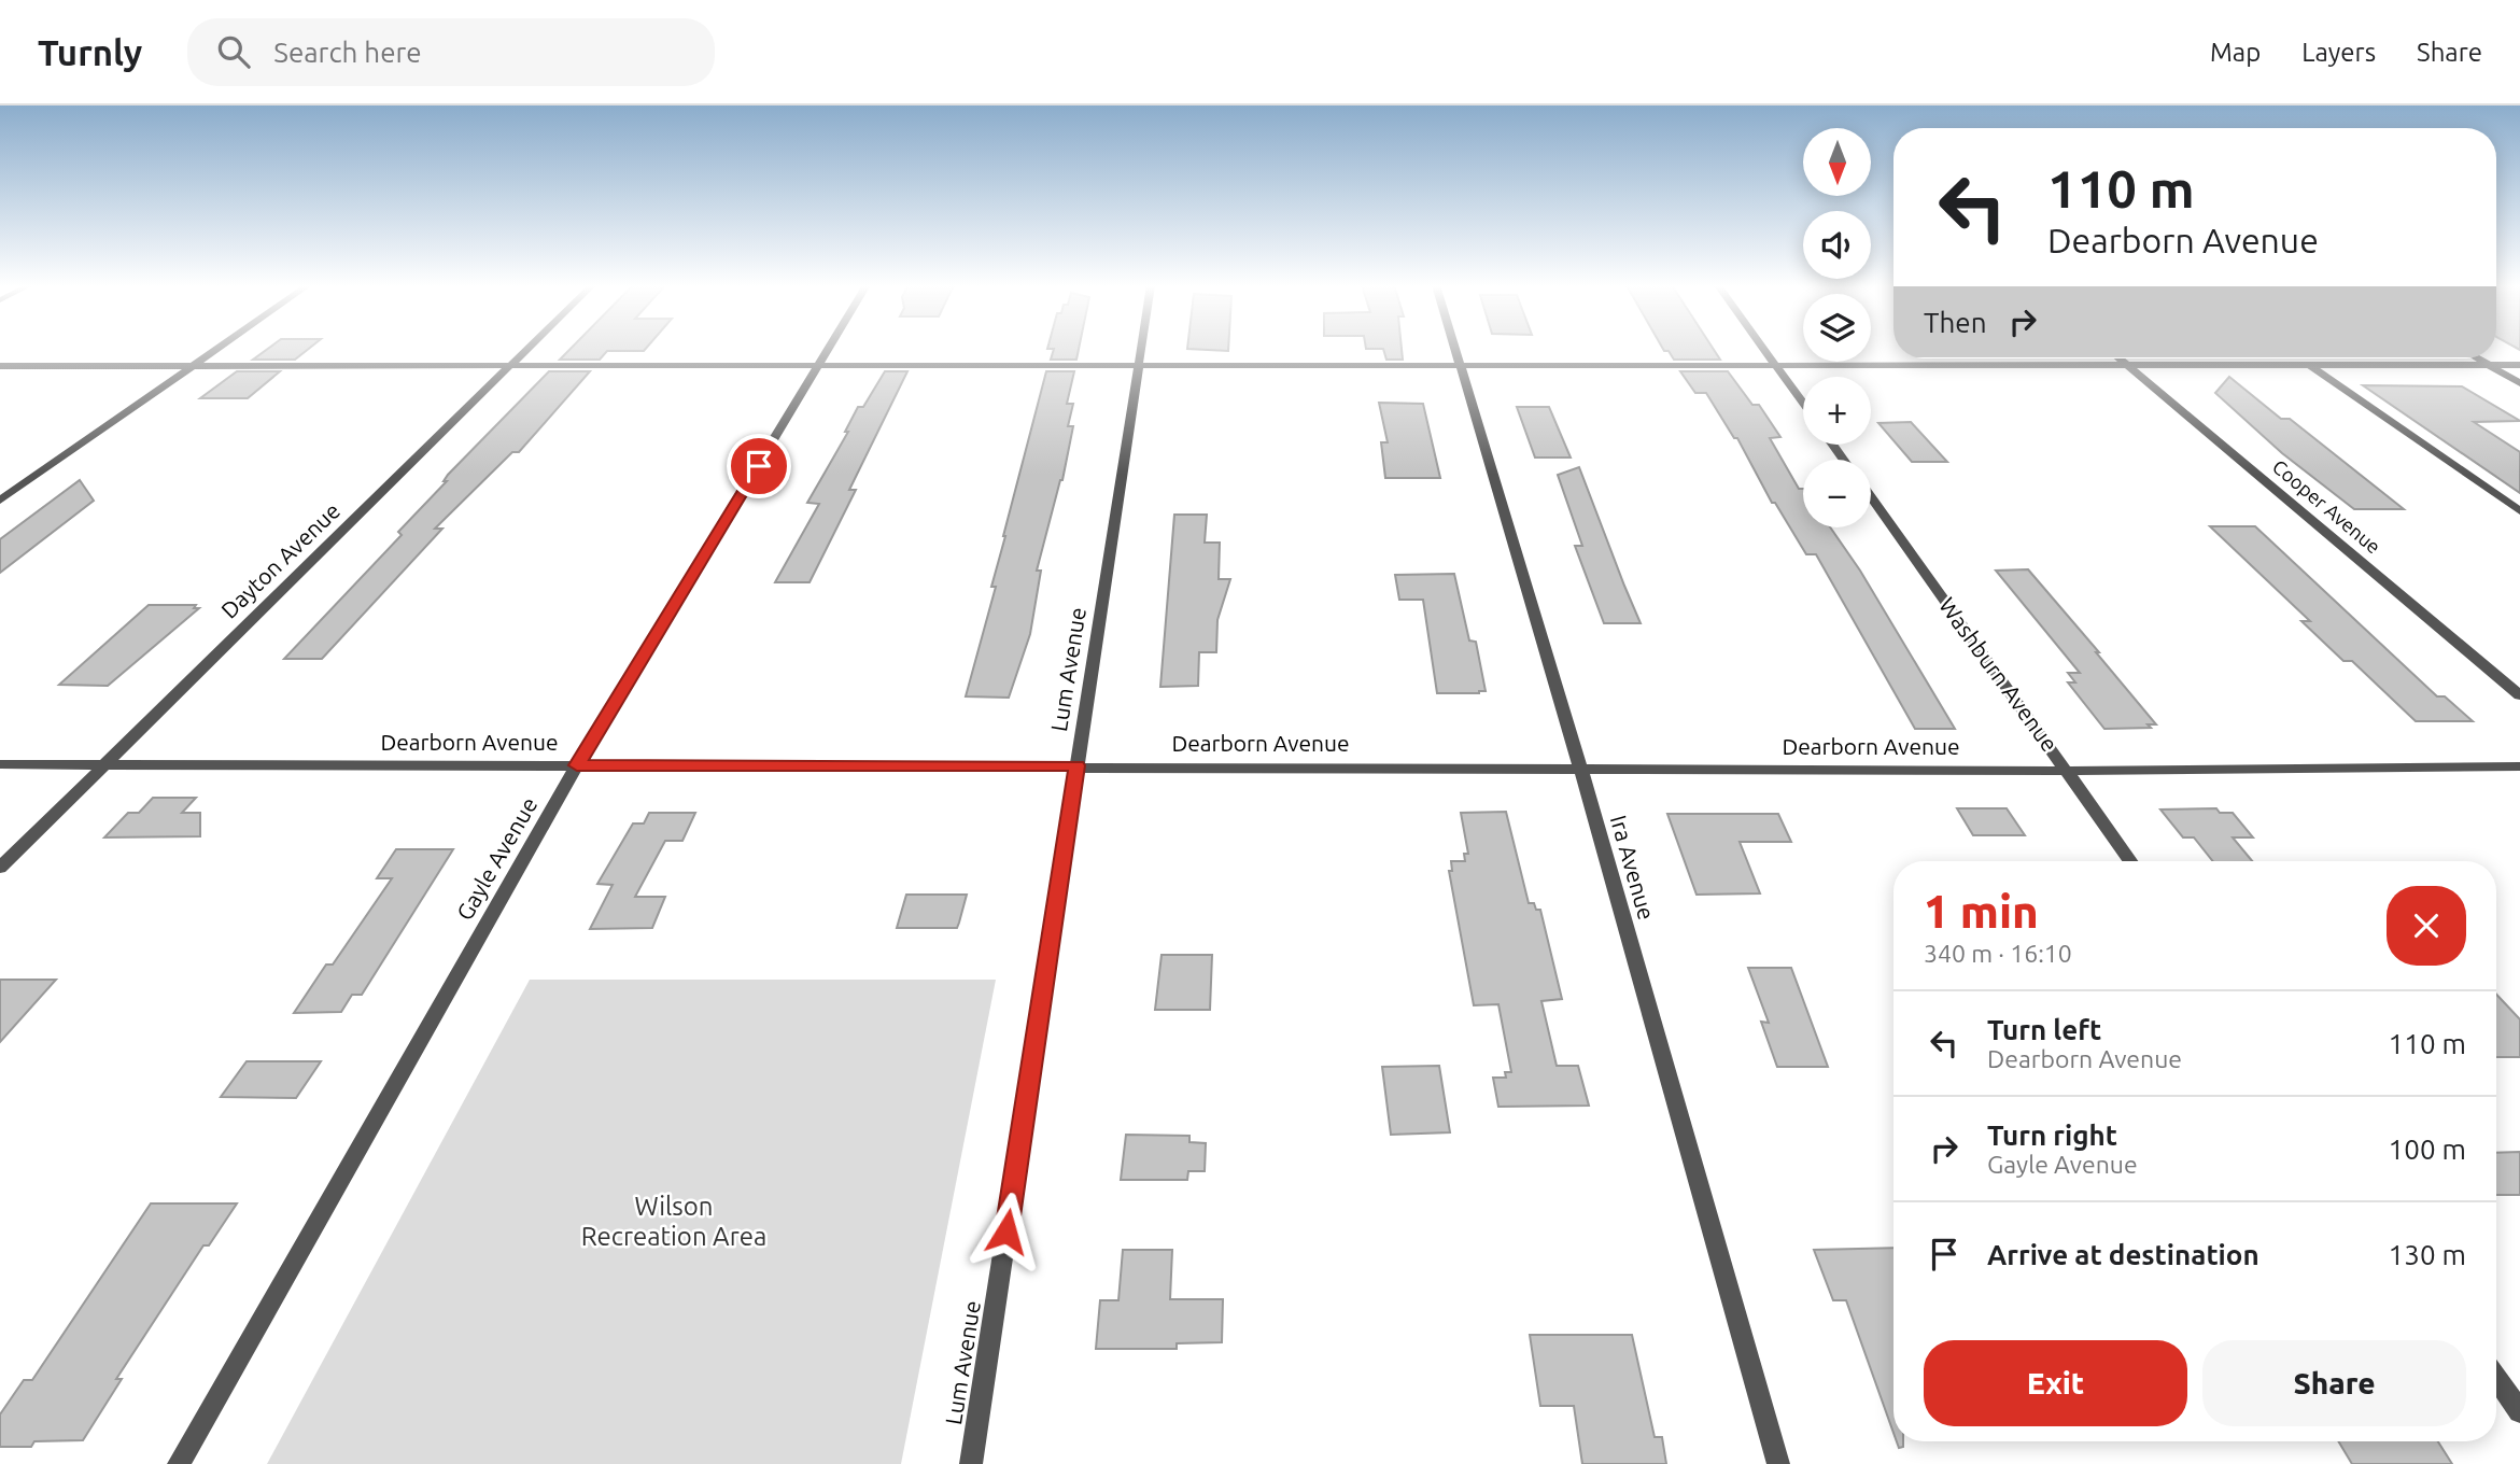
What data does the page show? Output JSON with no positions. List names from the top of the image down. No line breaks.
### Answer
{"streets":{"street":["Cooper Avenue","Dayton Avenue","Lum Avenue","Washburn Avenue","Dearborn Avenue","Gayle Avenue","Ira Avenue"]},"crossings":[["Dayton Avenue","Dearborn Avenue"],["Lum Avenue","Dearborn Avenue"],["Washburn Avenue","Dearborn Avenue"],["Dearborn Avenue","Gayle Avenue"],["Dearborn Avenue","Ira Avenue"]],"parks":["Wilson Recreation Area"],"north":"bottom","page":{"header":"Turnly","search":"Search here","nav":["Map","Layers","Share"],"map_buttons":["+","−"],"turn":["110 m","Dearborn Avenue"],"then":"Then","heading":["1 min","340 m · 16:10"],"list":[{"name":"Turn left","note":"Dearborn Avenue","value":"110 m"},{"name":"Turn right","note":"Gayle Avenue","value":"100 m"},{"name":"Arrive at destination","value":"130 m"}],"buttons":["Exit","Share"]}}
